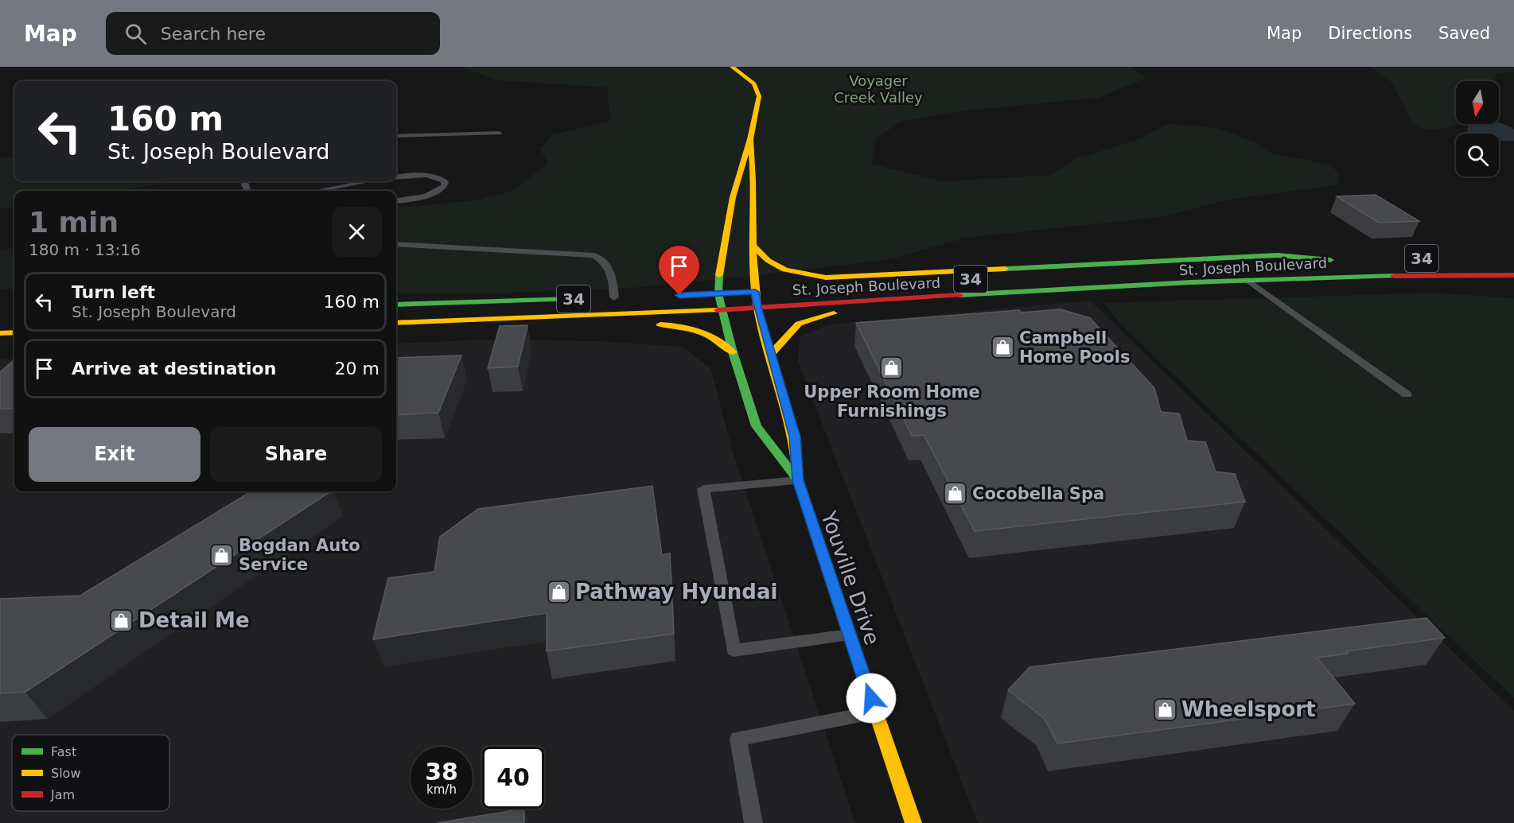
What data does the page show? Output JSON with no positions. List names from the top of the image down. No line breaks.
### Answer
{"streets":{"main road":["34","St. Joseph Boulevard","Youville Drive"]},"crossings":[["St. Joseph Boulevard","Youville Drive"]],"parks":["Voyager Creek Valley"],"places":{"shop":["Campbell Home Pools","Upper Room Home Furnishings","Cocobella Spa","Bogdan Auto Service","Pathway Hyundai","Detail Me","Wheelsport"]},"legend":["Fast","Slow","Jam"],"north":"bottom","page":{"header":"Map","search":"Search here","nav":["Map","Directions","Saved"],"turn":["160 m","St. Joseph Boulevard"],"heading":["1 min","180 m · 13:16"],"list":[{"name":"Turn left","note":"St. Joseph Boulevard","value":"160 m"},{"name":"Arrive at destination","value":"20 m"}],"buttons":["Exit","Share"],"speed":"38 km/h","limit":"40"}}
